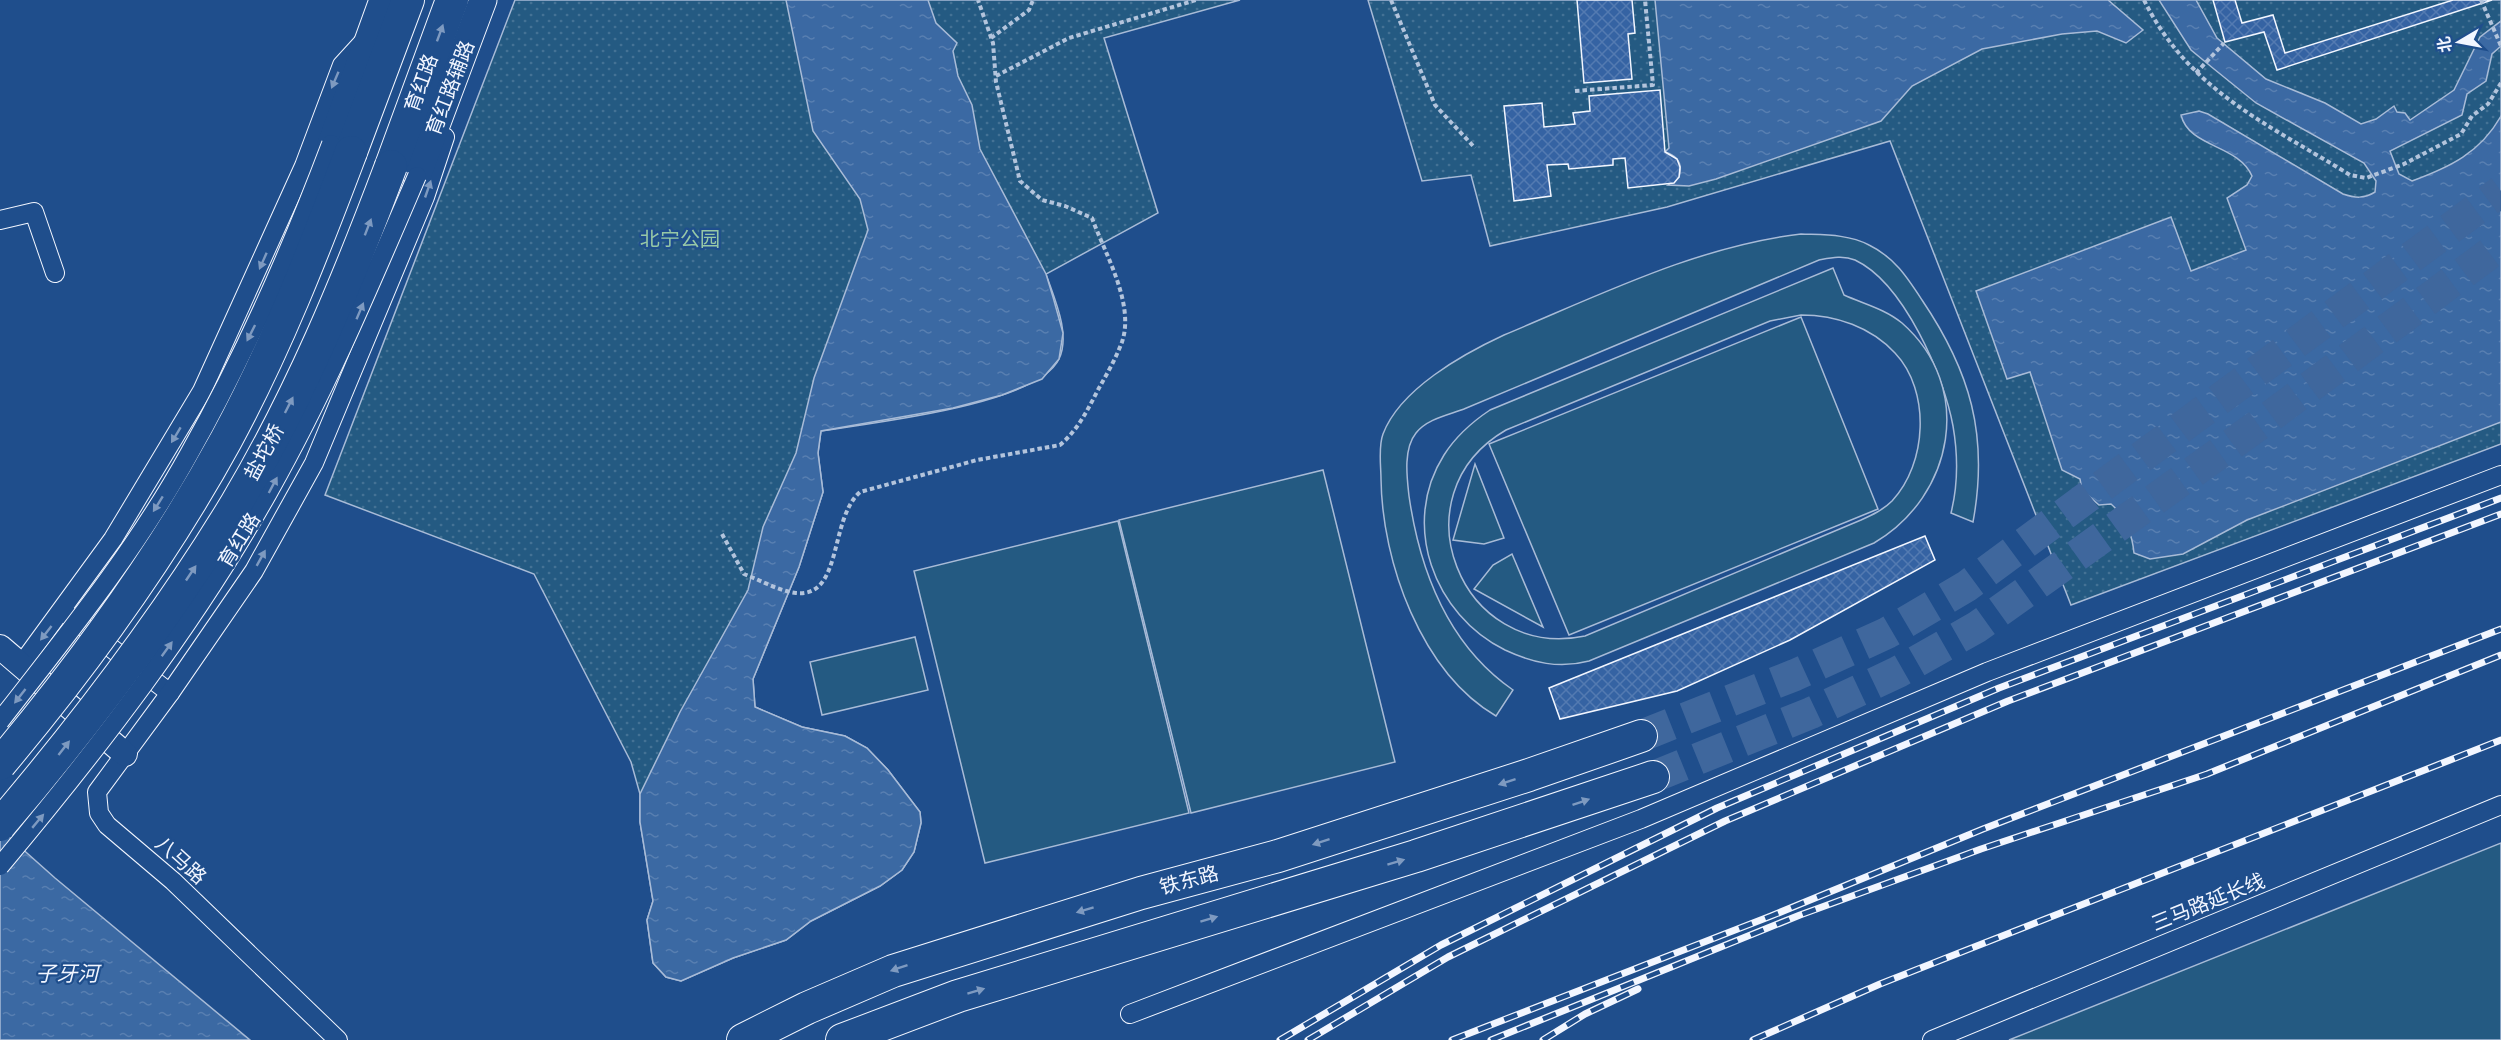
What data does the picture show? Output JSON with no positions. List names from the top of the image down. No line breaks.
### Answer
{"streets":{"highway":["育红路","盐坨桥","铁东路"],"main road":["育红路辅路"],"street":["八马路","三马路延长线"]},"crossings":[["育红路","育红路辅路"],["育红路","盐坨桥"],["育红路辅路","盐坨桥"],["育红路辅路","八马路"]],"water":["子牙河"],"parks":["北宁公园"],"north":"left"}
